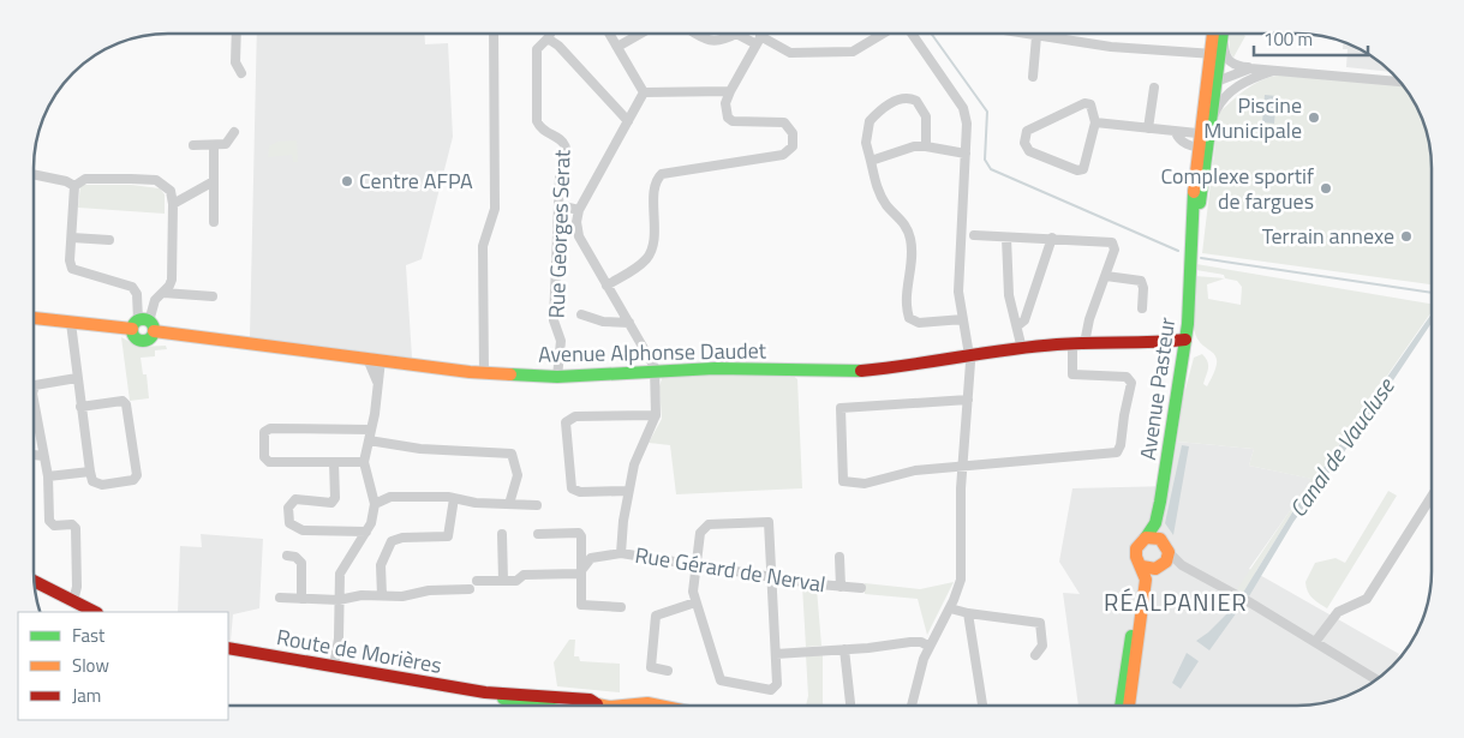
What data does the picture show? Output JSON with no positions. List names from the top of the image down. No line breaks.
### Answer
{"streets":{"main road":["Avenue Alphonse Daudet","Avenue Pasteur","Route de Morières"],"street":["Rue Georges Serat","Rue Gérard de Nerval"]},"crossings":[["Rue Georges Serat","Avenue Alphonse Daudet"],["Avenue Alphonse Daudet","Avenue Pasteur"]],"districts":["RÉALPANIER"],"water":["Canal de Vaucluse"],"places":["Piscine Municipale","Centre AFPA","Complexe sportif de fargues","Terrain annexe"],"legend":["Fast","Slow","Jam"],"scale_bar":"100 m"}
